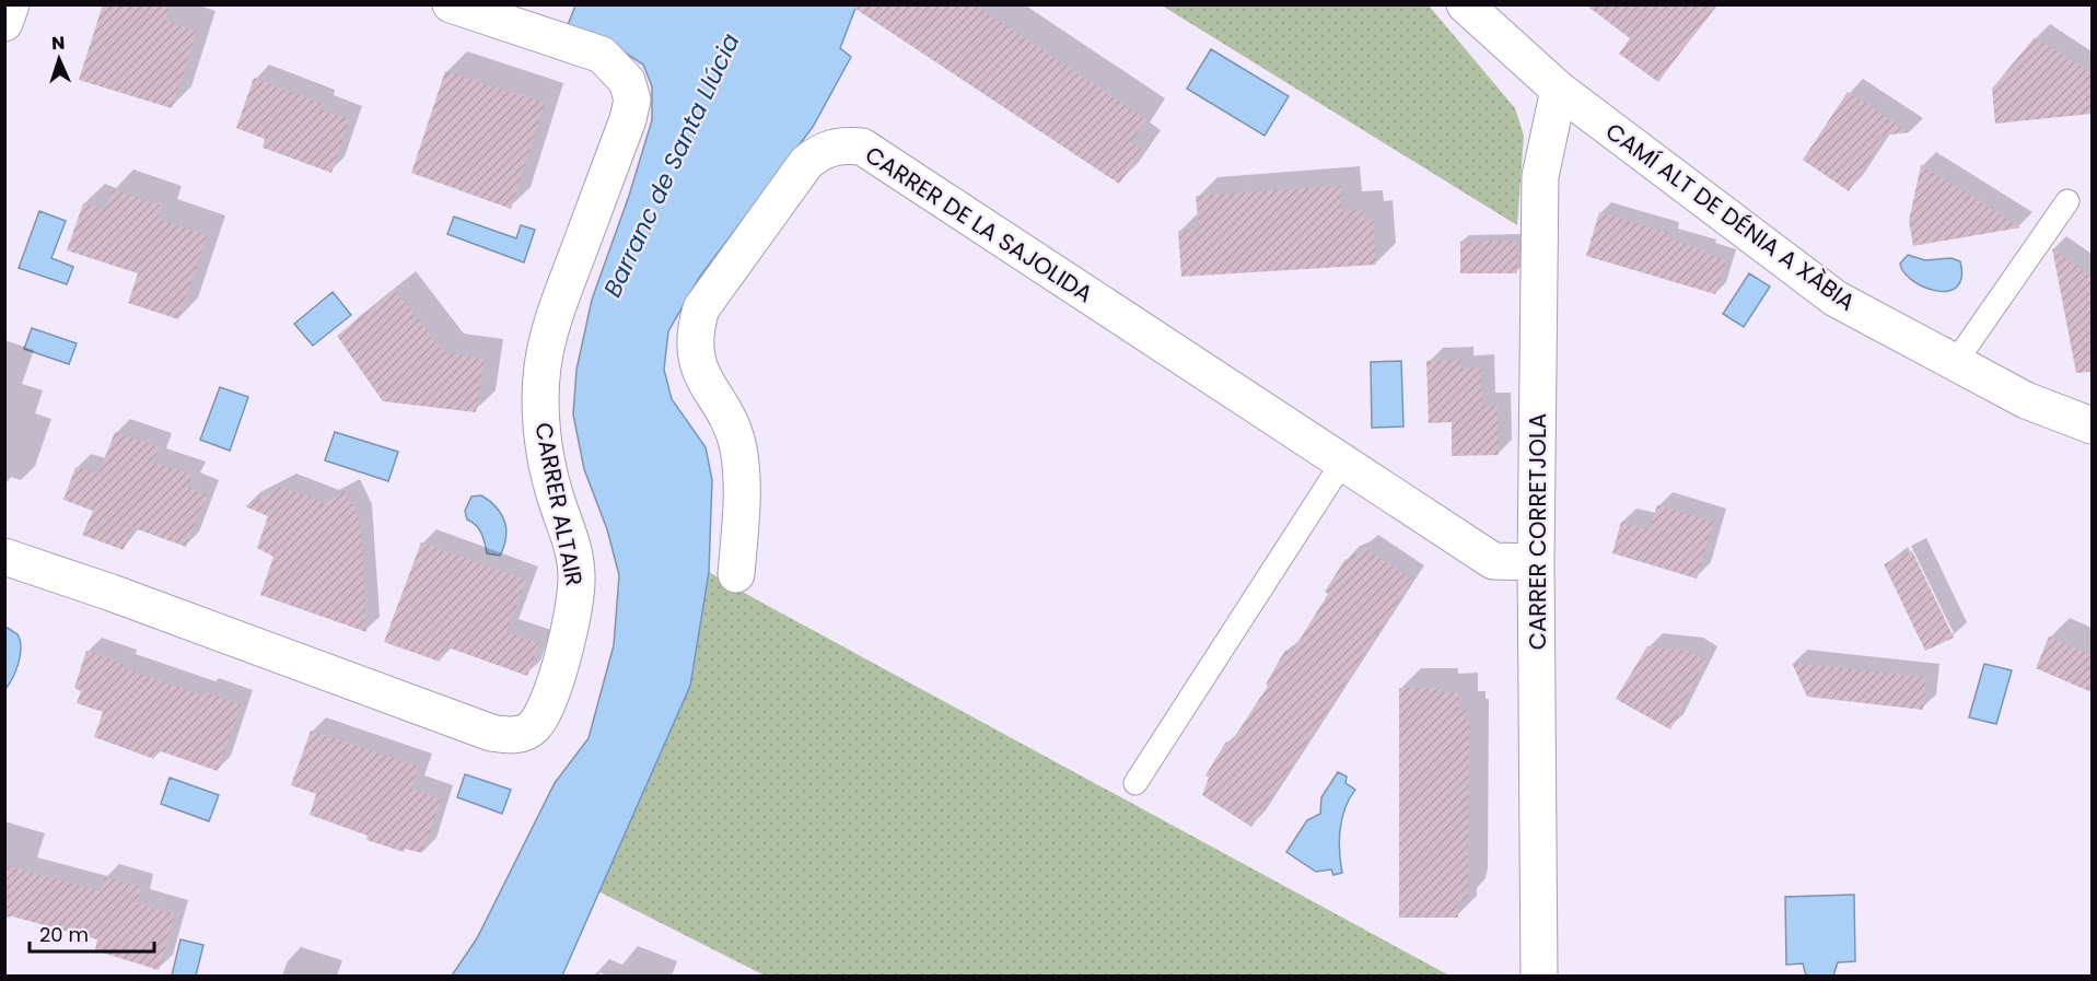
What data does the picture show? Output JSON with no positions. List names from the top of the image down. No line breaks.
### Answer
{"streets":{"street":["CAMÍ ALT DE DÉNIA A XÀBIA","CARRER DE LA SAJOLIDA","CARRER ALTAIR","CARRER CORRETJOLA"]},"crossings":[["CAMÍ ALT DE DÉNIA A XÀBIA","CARRER CORRETJOLA"],["CARRER DE LA SAJOLIDA","CARRER CORRETJOLA"]],"water":["Barranc de Santa Llúcia"],"scale_bar":"20 m","north":"top"}
